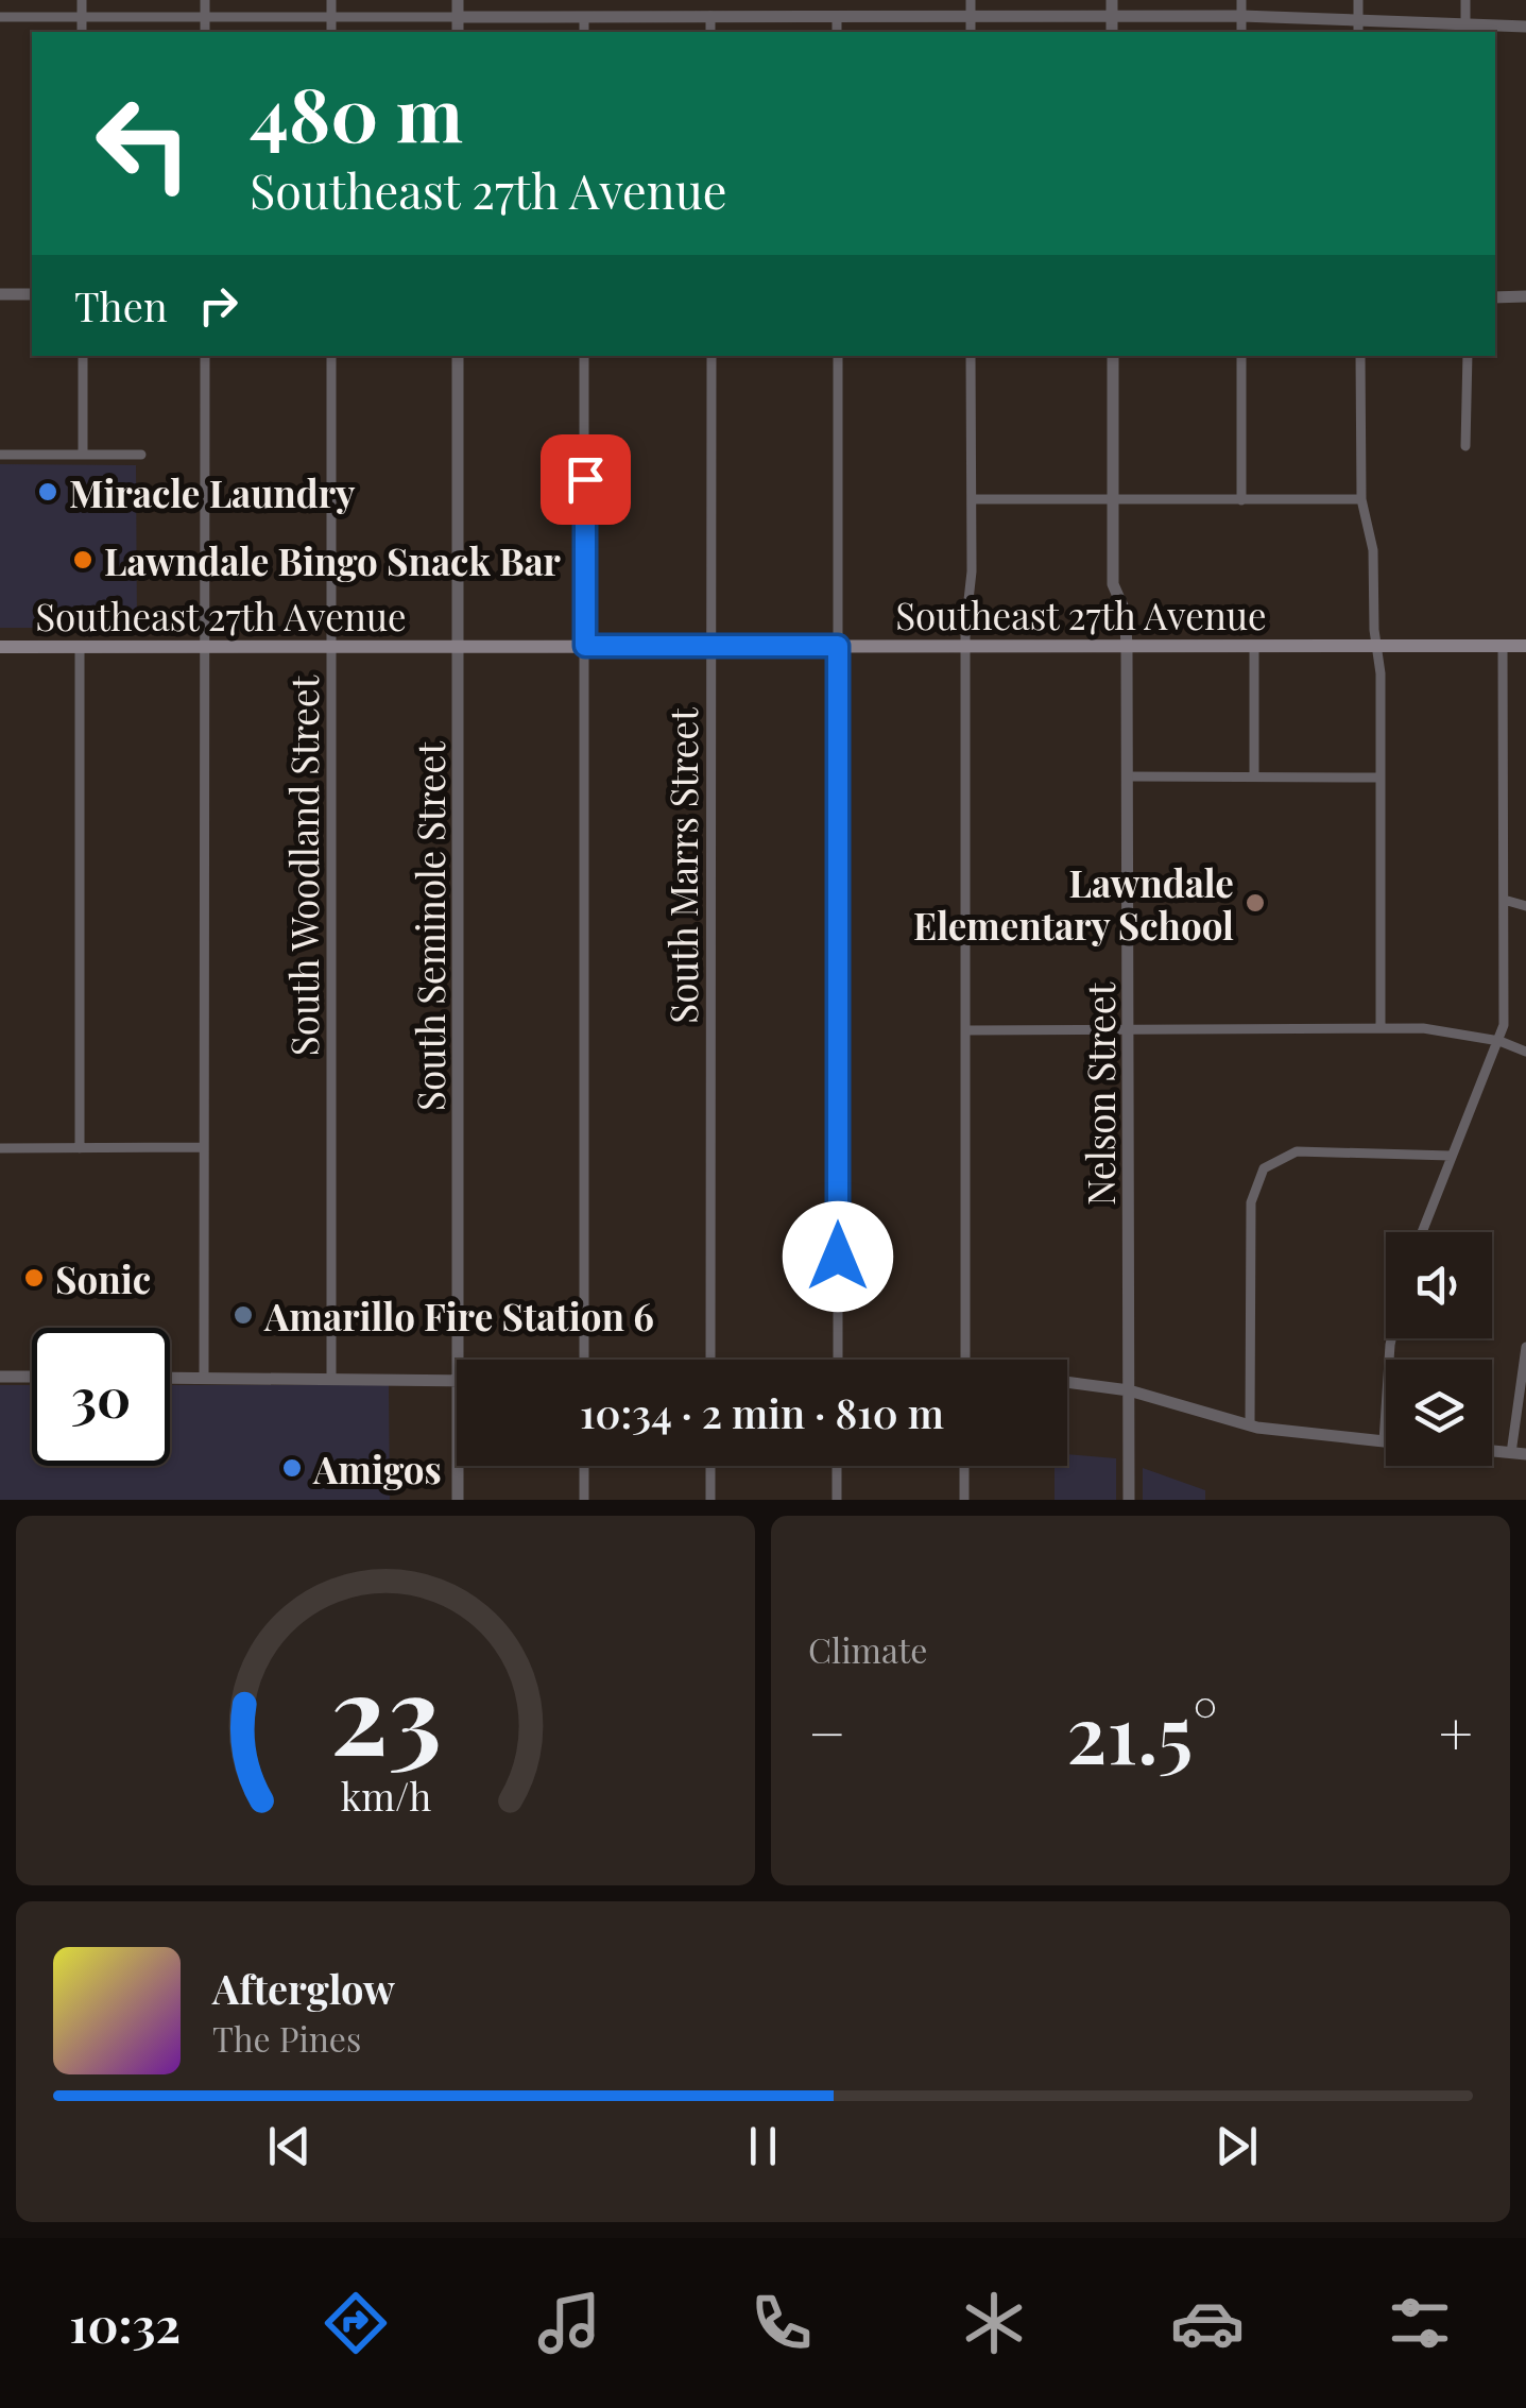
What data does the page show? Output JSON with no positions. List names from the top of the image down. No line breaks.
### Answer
{"streets":{"main road":["Southeast 27th Avenue"],"street":["South Woodland Street","South Marrs Street","South Seminole Street","Nelson Street"]},"crossings":[["Southeast 27th Avenue","South Woodland Street"],["Southeast 27th Avenue","South Marrs Street"],["Southeast 27th Avenue","South Seminole Street"],["Southeast 27th Avenue","Nelson Street"]],"places":["Miracle Laundry","Lawndale Bingo Snack Bar","Lawndale Elementary School","Sonic","Amarillo Fire Station 6","Amigos"],"page":{"turn":["480 m","Southeast 27th Avenue"],"then":"Then","limit":"30","trip":"10:34 · 2 min · 810 m","tile":"Climate","heat":["−","21.5°","+"],"song":["Afterglow","The Pines"],"tabs":"10:32","gauge":["23","km/h"]}}
